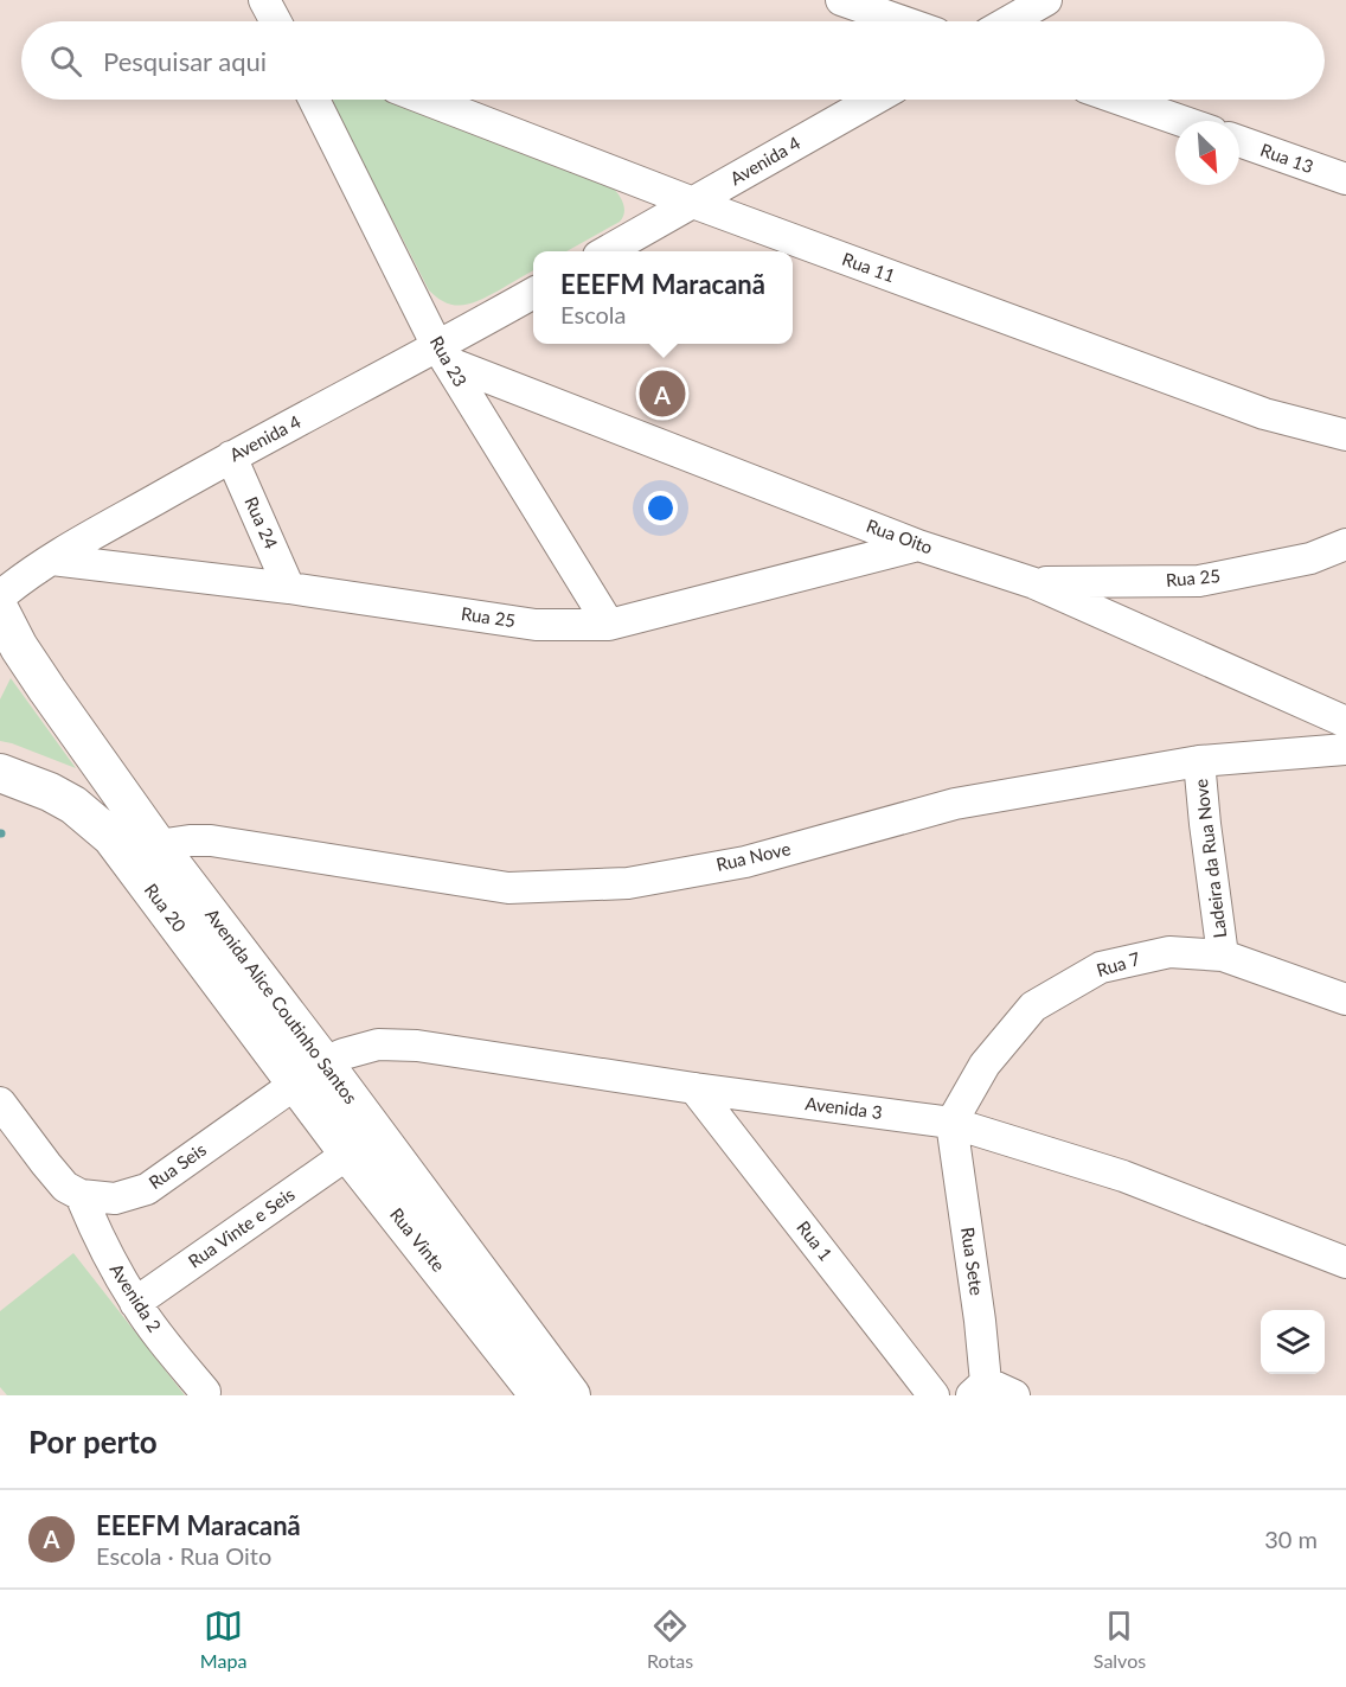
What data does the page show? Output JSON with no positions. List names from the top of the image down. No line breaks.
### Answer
{"streets":{"main road":["Rua 20","Avenida Alice Coutinho Santos","Rua Vinte"],"street":["Rua 13","Avenida 4","Rua 11","Rua 23","Rua 24","Rua Oito","Rua 25","Rua Nove","Ladeira da Rua Nove","Rua 7","Avenida 3","Rua Seis","Rua Vinte e Seis","Rua 1","Rua Sete","Avenida 2"]},"crossings":[["Avenida 4","Rua 11"],["Avenida 4","Rua 23"],["Avenida 4","Rua 24"],["Avenida 4","Rua Oito"],["Avenida 4","Rua 25"],["Rua 23","Rua Oito"],["Rua 23","Rua 25"],["Rua 24","Rua 25"],["Rua Oito","Rua 25"],["Rua Nove","Ladeira da Rua Nove"],["Rua Nove","Avenida Alice Coutinho Santos"],["Ladeira da Rua Nove","Rua 7"],["Rua 20","Avenida Alice Coutinho Santos"],["Rua 20","Avenida 3"],["Rua 20","Rua Seis"],["Rua 20","Rua Vinte"],["Rua 7","Avenida 3"],["Rua 7","Rua Sete"],["Avenida Alice Coutinho Santos","Avenida 3"],["Avenida Alice Coutinho Santos","Rua Seis"],["Avenida Alice Coutinho Santos","Rua Vinte"],["Avenida 3","Rua Seis"],["Avenida 3","Rua Vinte"],["Avenida 3","Rua 1"],["Avenida 3","Rua Sete"],["Rua Seis","Rua Vinte"],["Rua Seis","Avenida 2"],["Rua Vinte e Seis","Rua Vinte"],["Rua Vinte e Seis","Avenida 2"]],"north":"bottom right","page":{"search":"Pesquisar aqui","popup":["EEEFM Maracanã","Escola"],"pins":"A","heading":"Por perto","list":[{"mark":"A","name":"EEEFM Maracanã","note":"Escola · Rua Oito","value":"30 m"}],"nav":["Mapa","Rotas","Salvos"]}}
